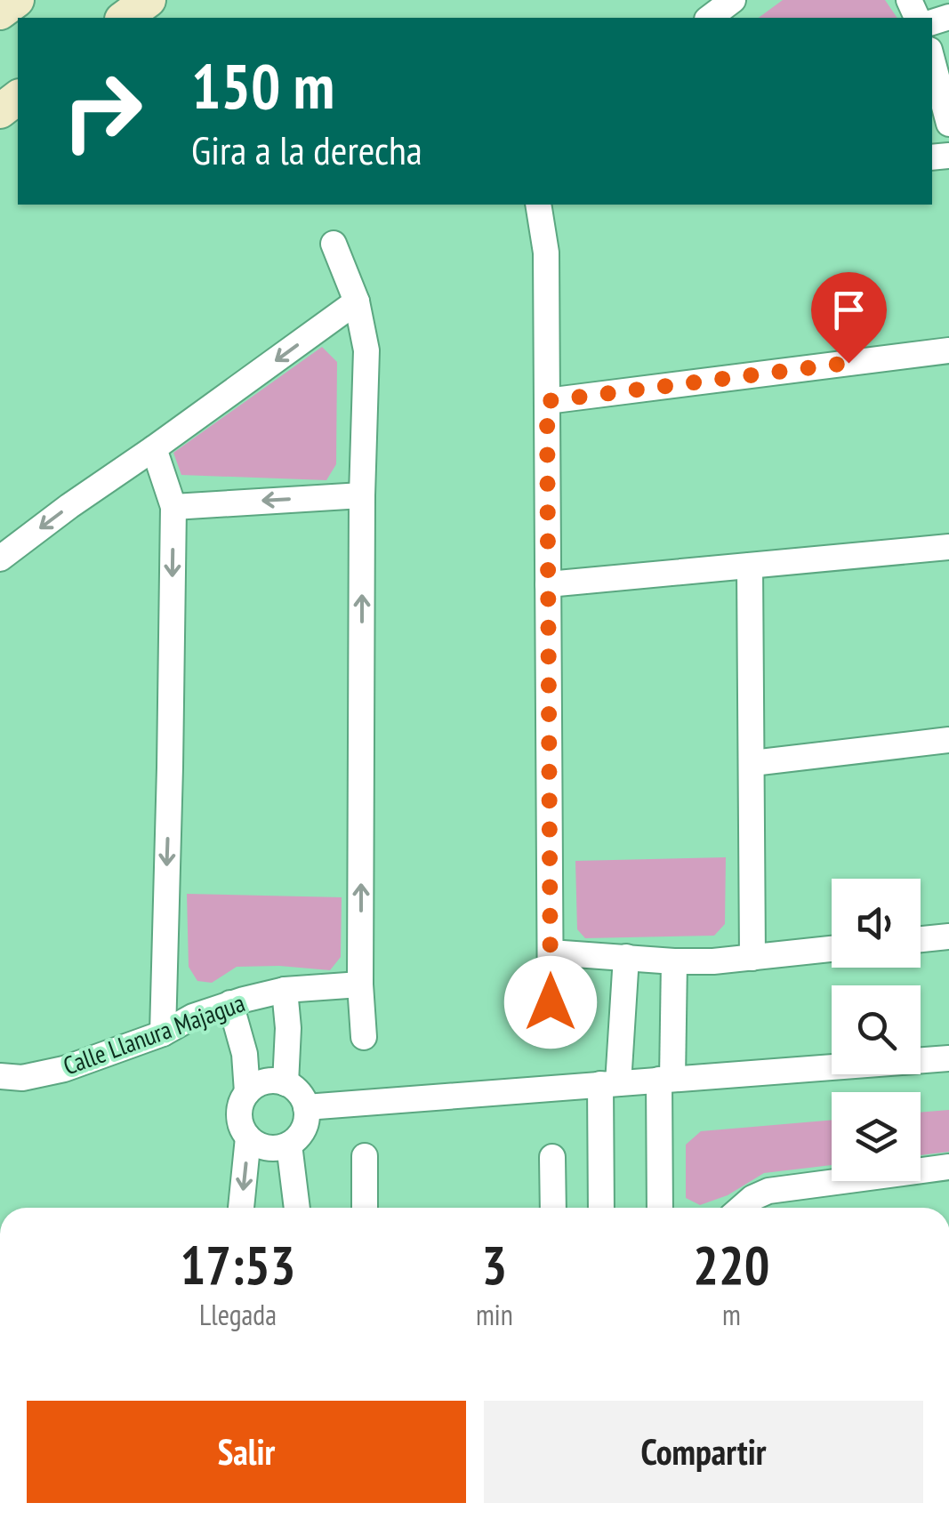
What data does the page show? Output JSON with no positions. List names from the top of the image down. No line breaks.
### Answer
{"streets":{"street":["Calle Llanura Majagua"]},"page":{"turn":["150 m","Gira a la derecha"],"eta":["17:53","Llegada","3","min","220","m"],"buttons":["Salir","Compartir"]}}
